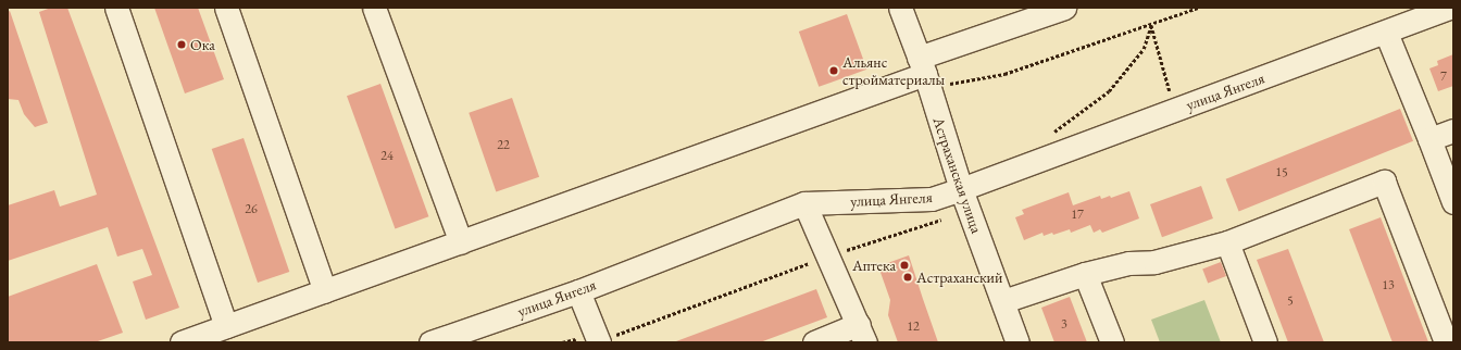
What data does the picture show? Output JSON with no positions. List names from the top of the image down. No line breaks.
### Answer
{"streets":{"street":["улица Янгеля","Астраханская улица"]},"crossings":[["улица Янгеля","Астраханская улица"]],"places":["Ока","Альянс стройматериалы","Аптека","Астраханский"],"house_numbers":["7","22","24","15","26","17","13","5","3","12"]}
